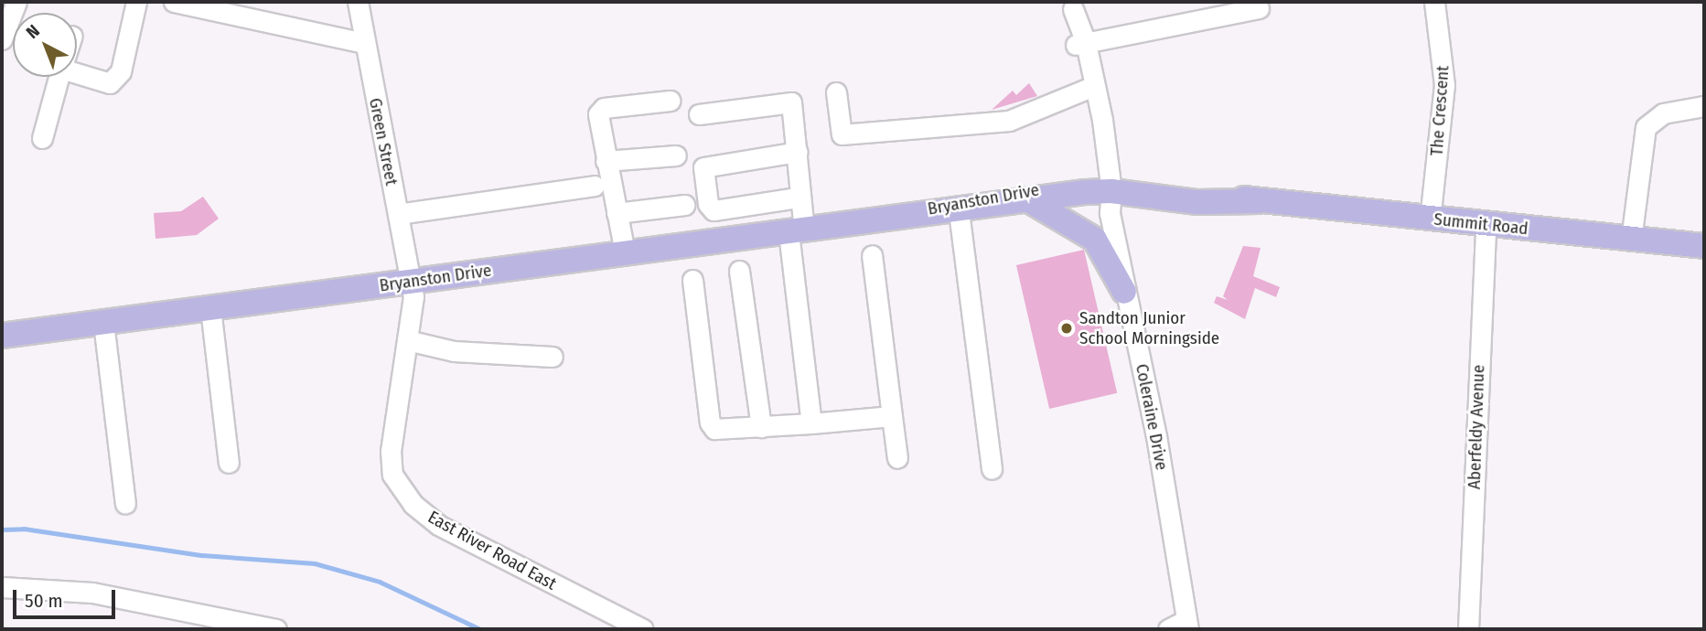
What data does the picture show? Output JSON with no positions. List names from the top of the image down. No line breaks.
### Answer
{"streets":{"main road":["Bryanston Drive","Summit Road"],"street":["The Crescent","Green Street","Coleraine Drive","Aberfeldy Avenue","East River Road East"]},"crossings":[["The Crescent","Summit Road"],["Green Street","Bryanston Drive"],["Green Street","East River Road East"],["Bryanston Drive","Summit Road"],["Bryanston Drive","Coleraine Drive"],["Bryanston Drive","East River Road East"],["Summit Road","Coleraine Drive"],["Summit Road","Aberfeldy Avenue"]],"places":["Sandton Junior School Morningside"],"scale_bar":"50 m","north":"top left"}
